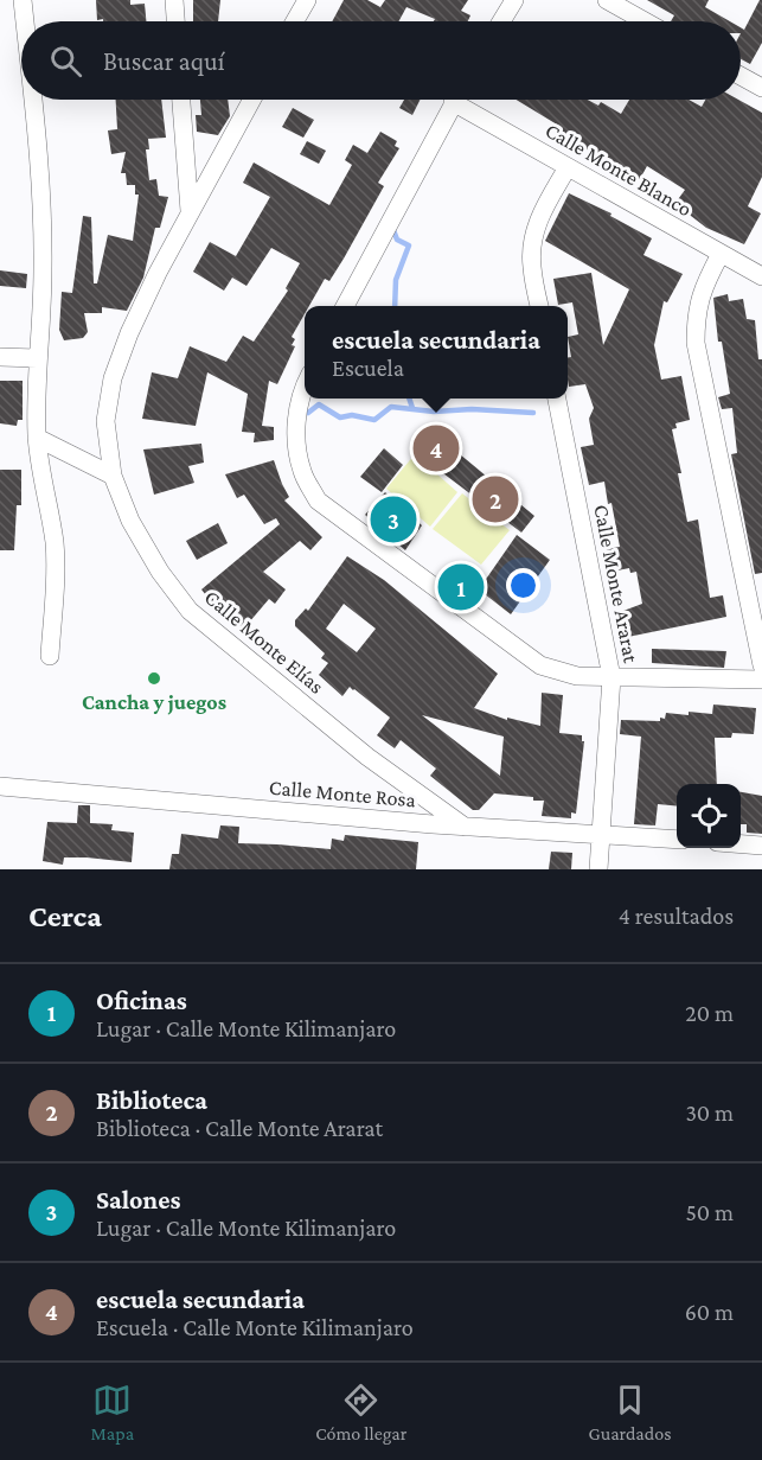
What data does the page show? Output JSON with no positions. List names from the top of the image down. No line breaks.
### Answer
{"streets":{"street":["Calle Monte Blanco","Calle Monte Ararat","Calle Monte Elías","Calle Monte Rosa"]},"crossings":[["Calle Monte Ararat","Calle Monte Rosa"],["Calle Monte Elías","Calle Monte Rosa"]],"places":["Cancha y juegos"],"page":{"search":"Buscar aquí","popup":["escuela secundaria","Escuela"],"pins":["4","2","3","1"],"heading":["Cerca","4 resultados"],"list":[{"mark":"1","name":"Oficinas","note":"Lugar · Calle Monte Kilimanjaro","value":"20 m"},{"mark":"2","name":"Biblioteca","note":"Biblioteca · Calle Monte Ararat","value":"30 m"},{"mark":"3","name":"Salones","note":"Lugar · Calle Monte Kilimanjaro","value":"50 m"},{"mark":"4","name":"escuela secundaria","note":"Escuela · Calle Monte Kilimanjaro","value":"60 m"}],"nav":["Mapa","Cómo llegar","Guardados"]}}
